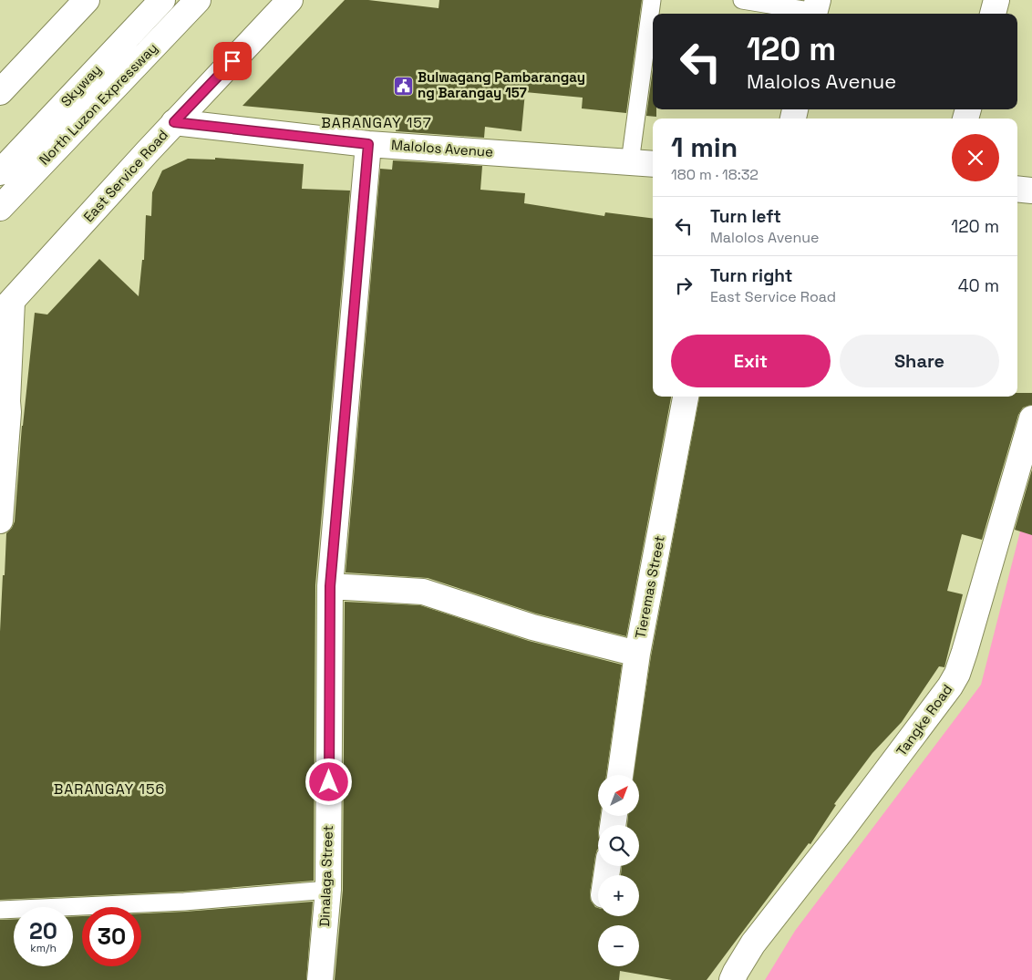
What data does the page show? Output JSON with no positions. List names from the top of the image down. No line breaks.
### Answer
{"streets":{"main road":["Skyway","North Luzon Expressway","Malolos Avenue","East Service Road","Tieremas Street","Tangke Road","Dinalaga Street"]},"crossings":[["Malolos Avenue","East Service Road"],["Malolos Avenue","Dinalaga Street"]],"districts":["BARANGAY 157","BARANGAY 156"],"places":{"public building":["Bulwagang Pambarangay ng Barangay 157"]},"north":"top right","page":{"turn":["120 m","Malolos Avenue"],"heading":["1 min","180 m · 18:32"],"list":[{"name":"Turn left","note":"Malolos Avenue","value":"120 m"},{"name":"Turn right","note":"East Service Road","value":"40 m"}],"buttons":["Exit","Share"],"map_buttons":["+","−"],"speed":"20 km/h","limit":"30"}}
